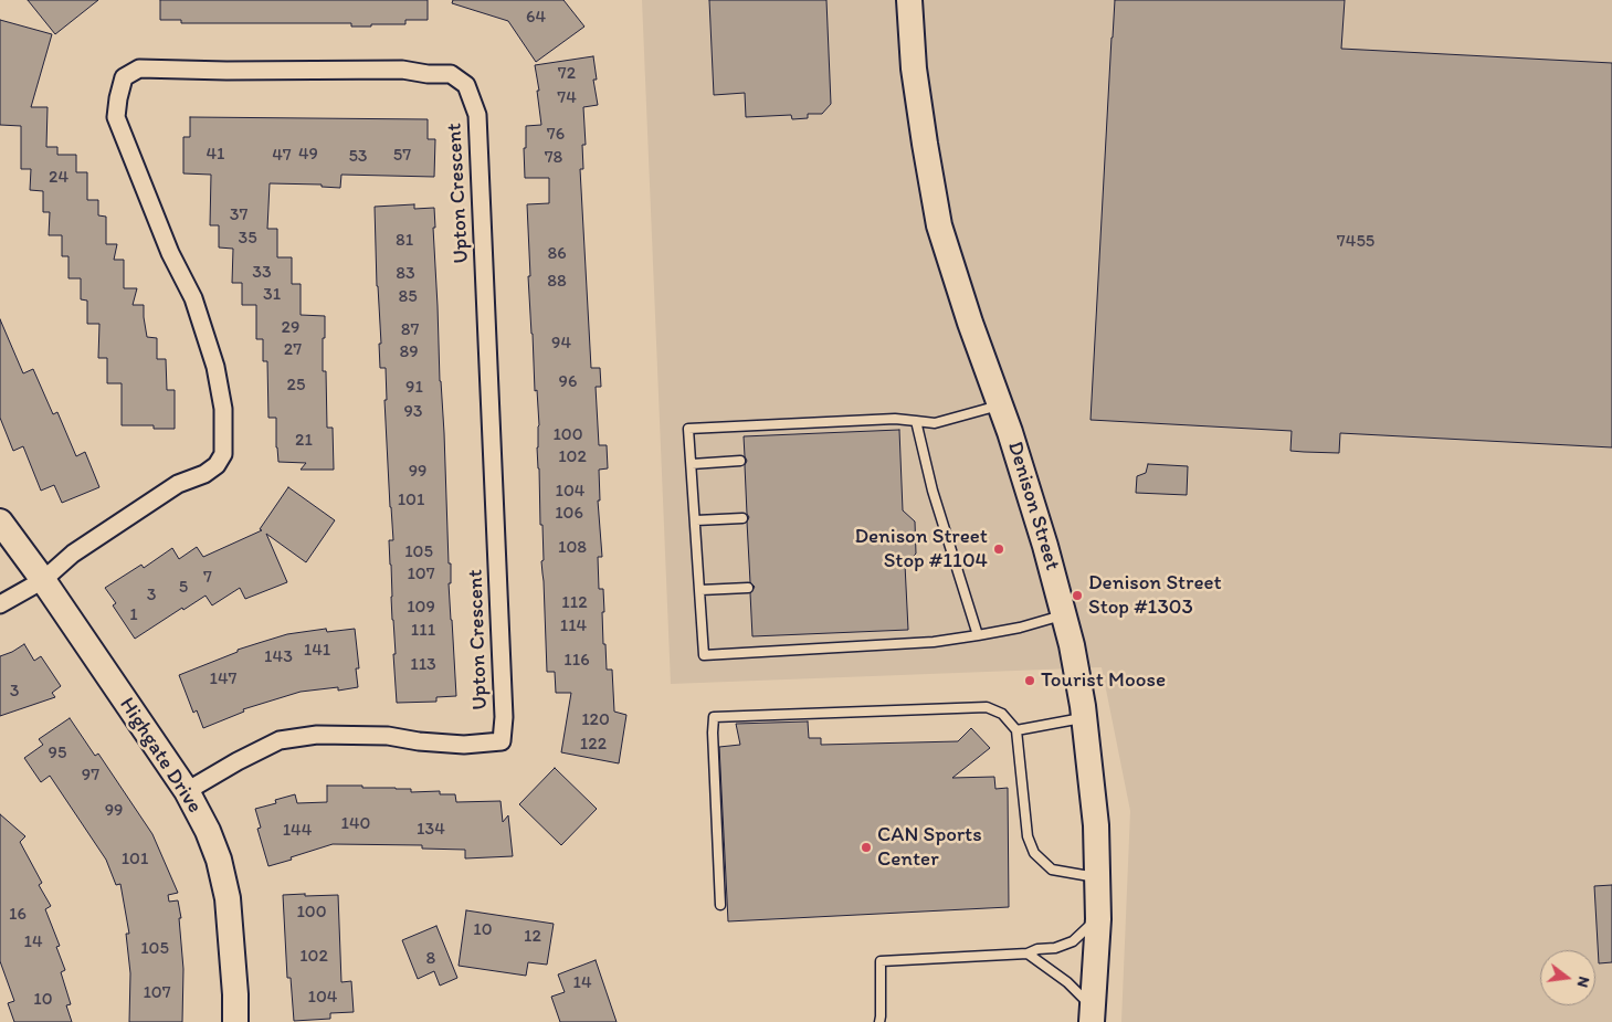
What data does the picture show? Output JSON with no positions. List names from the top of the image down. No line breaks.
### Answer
{"streets":{"main road":["Denison Street","Highgate Drive"],"street":["Upton Crescent"]},"crossings":[["Upton Crescent","Highgate Drive"]],"places":["Denison Street Stop #1104","Denison Street Stop #1303","Tourist Moose","CAN Sports Center"],"house_numbers":["64","72","74","76","41","49","47","57","53","78","24","37","35","81","7455","86","33","83","88","31","85","29","87","94","27","89","96","25","91","93","100","21","102","99","104","101","106","108","105","107","7","5","3","112","109","1","114","111","141","143","116","113","147","3","120","122","95","97","99","140","134","144","101","100","16","10","12","14","105","102","8","14","107","104","10"],"north":"right"}
